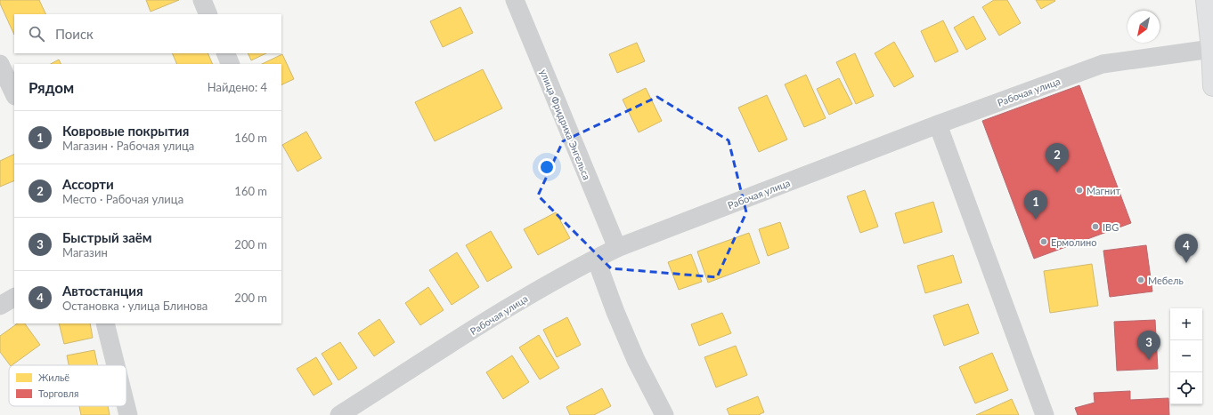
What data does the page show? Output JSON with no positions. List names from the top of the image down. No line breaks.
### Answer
{"streets":{"street":["Рабочая улица","улица Фридриха Энгельса"]},"crossings":[["Рабочая улица","улица Фридриха Энгельса"]],"places":["Магнит","IBG","Ермолино","Мебель"],"legend":["Жильё","Торговля"],"north":"bottom left","page":{"search":"Поиск","heading":["Рядом","Найдено: 4"],"list":[{"mark":"1","name":"Ковровые покрытия","note":"Магазин · Рабочая улица","value":"160 m"},{"mark":"2","name":"Ассорти","note":"Место · Рабочая улица","value":"160 m"},{"mark":"3","name":"Быстрый заём","note":"Магазин","value":"200 m"},{"mark":"4","name":"Автостанция","note":"Остановка · улица Блинова","value":"200 m"}],"pins":["2","1","4","3"],"map_buttons":["+","−"]}}
